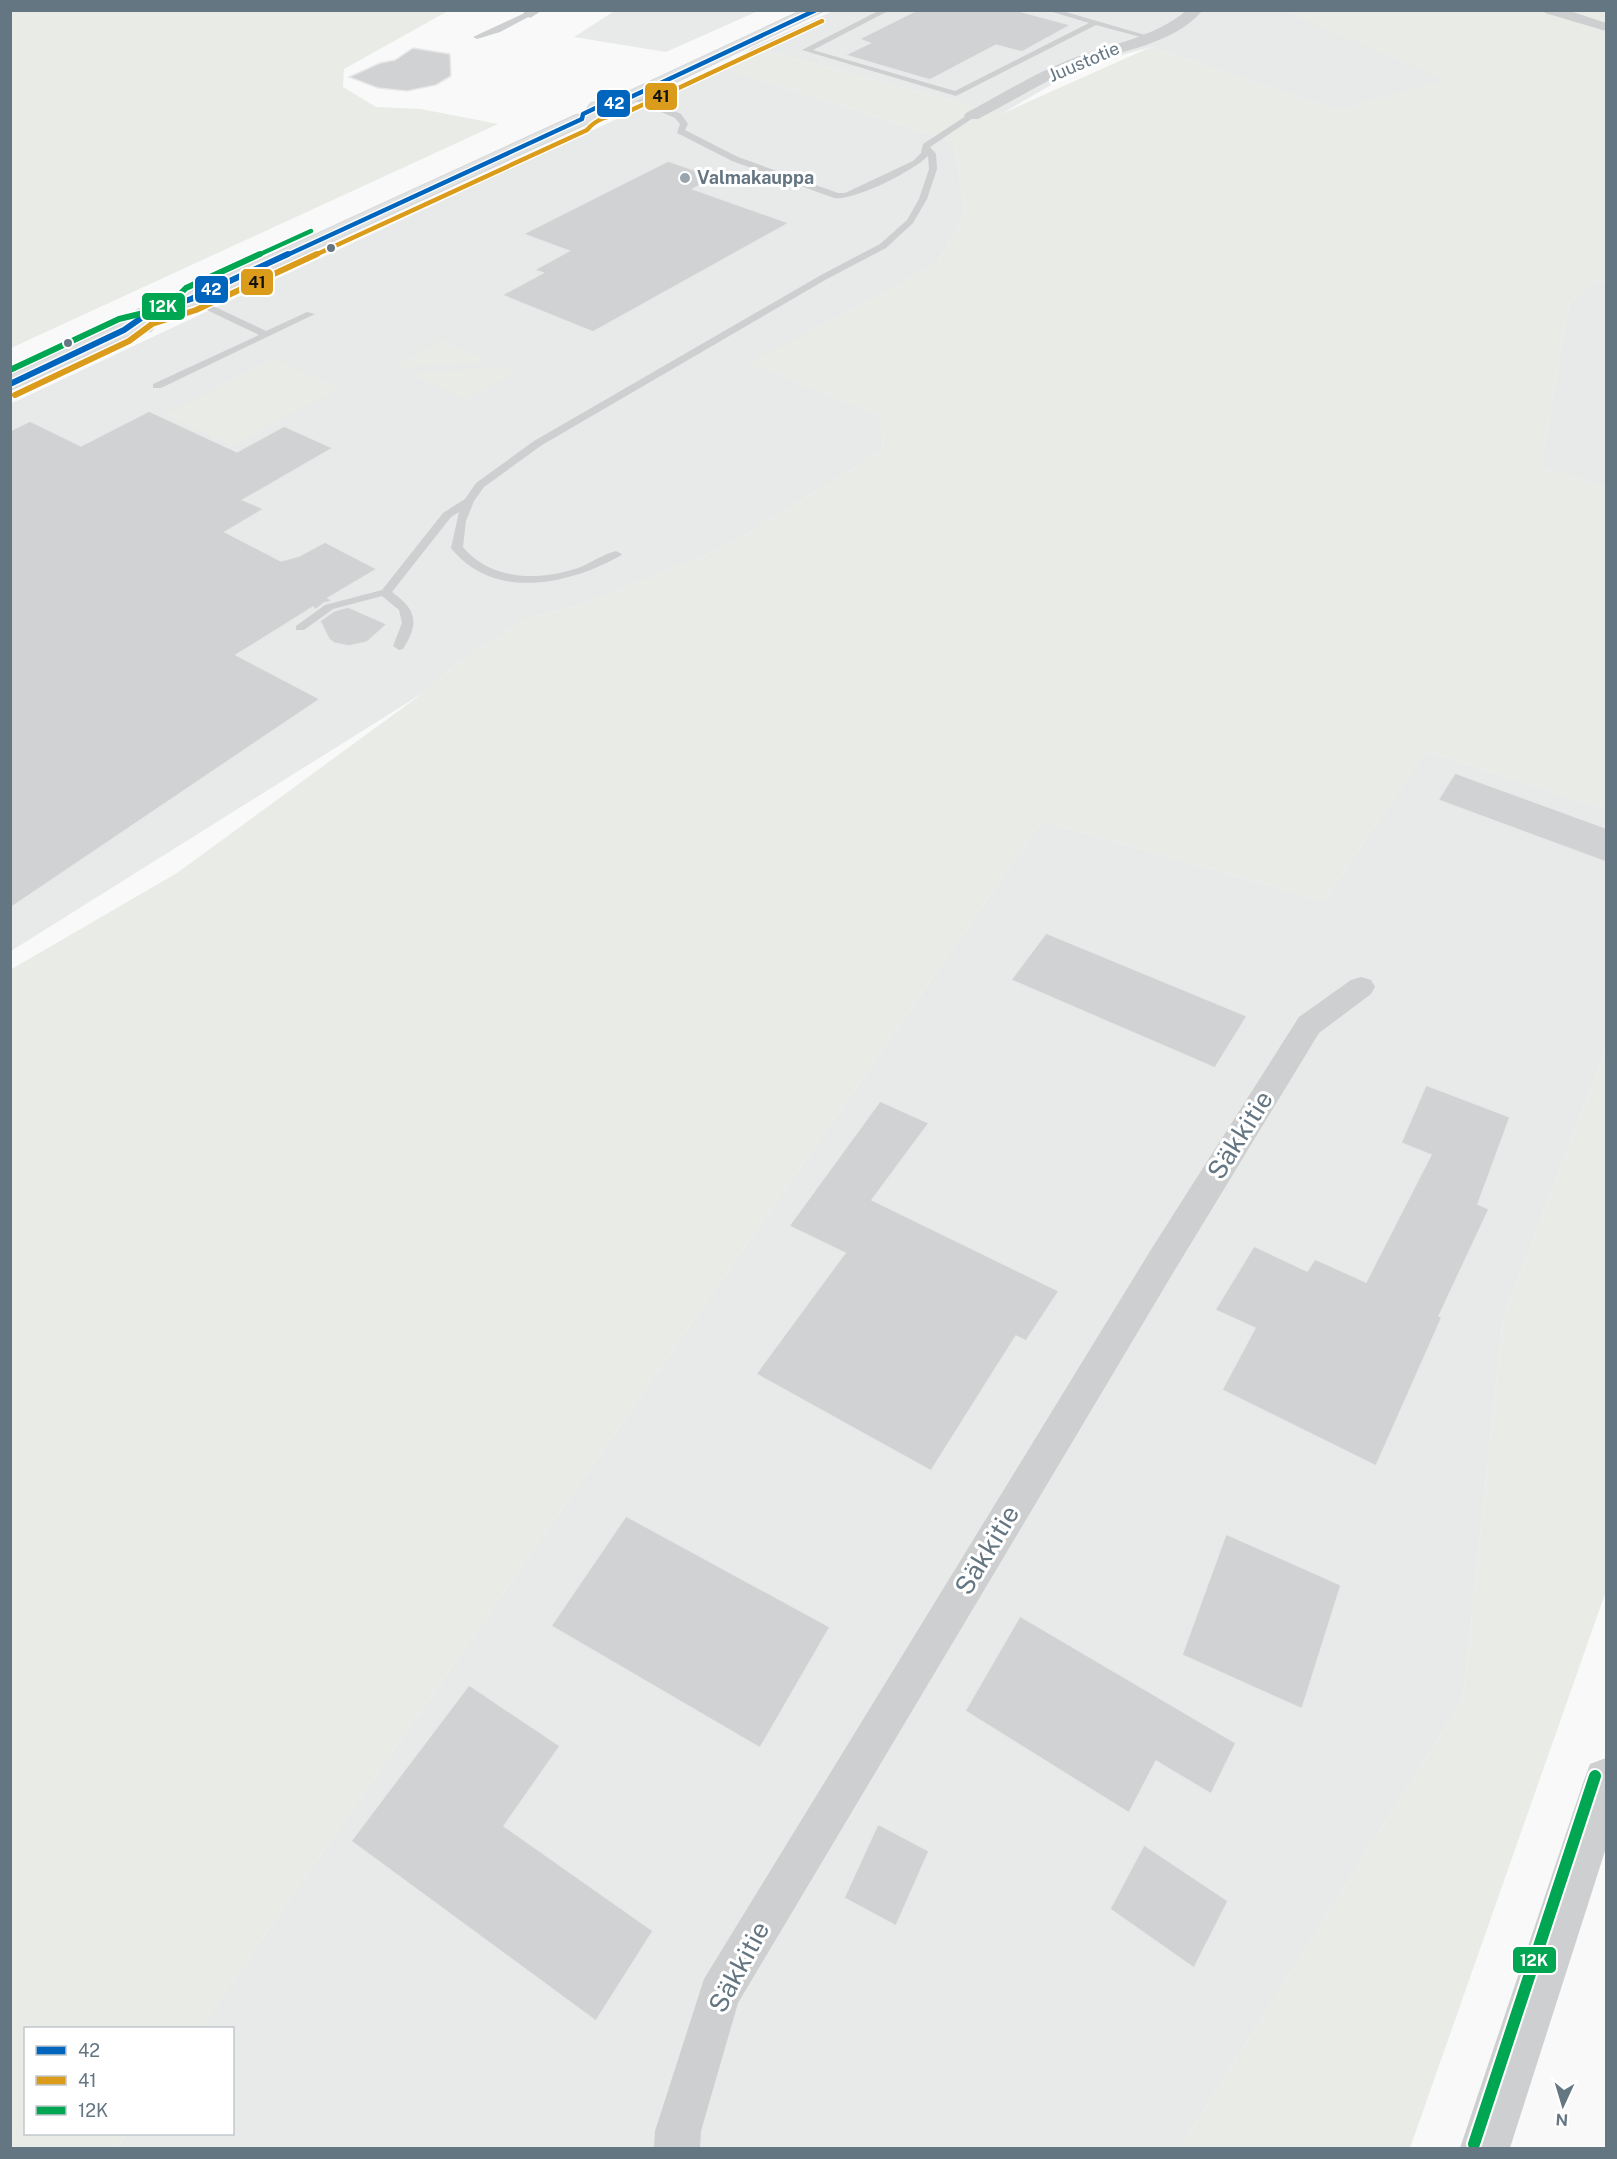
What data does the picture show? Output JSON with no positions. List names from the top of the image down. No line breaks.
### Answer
{"streets":{"street":["Juustotie","Säkkitie"]},"places":["Valmakauppa"],"lines":["transit line 42","transit line 41","transit line 12K"],"legend":["42","41","12K"],"north":"bottom"}
